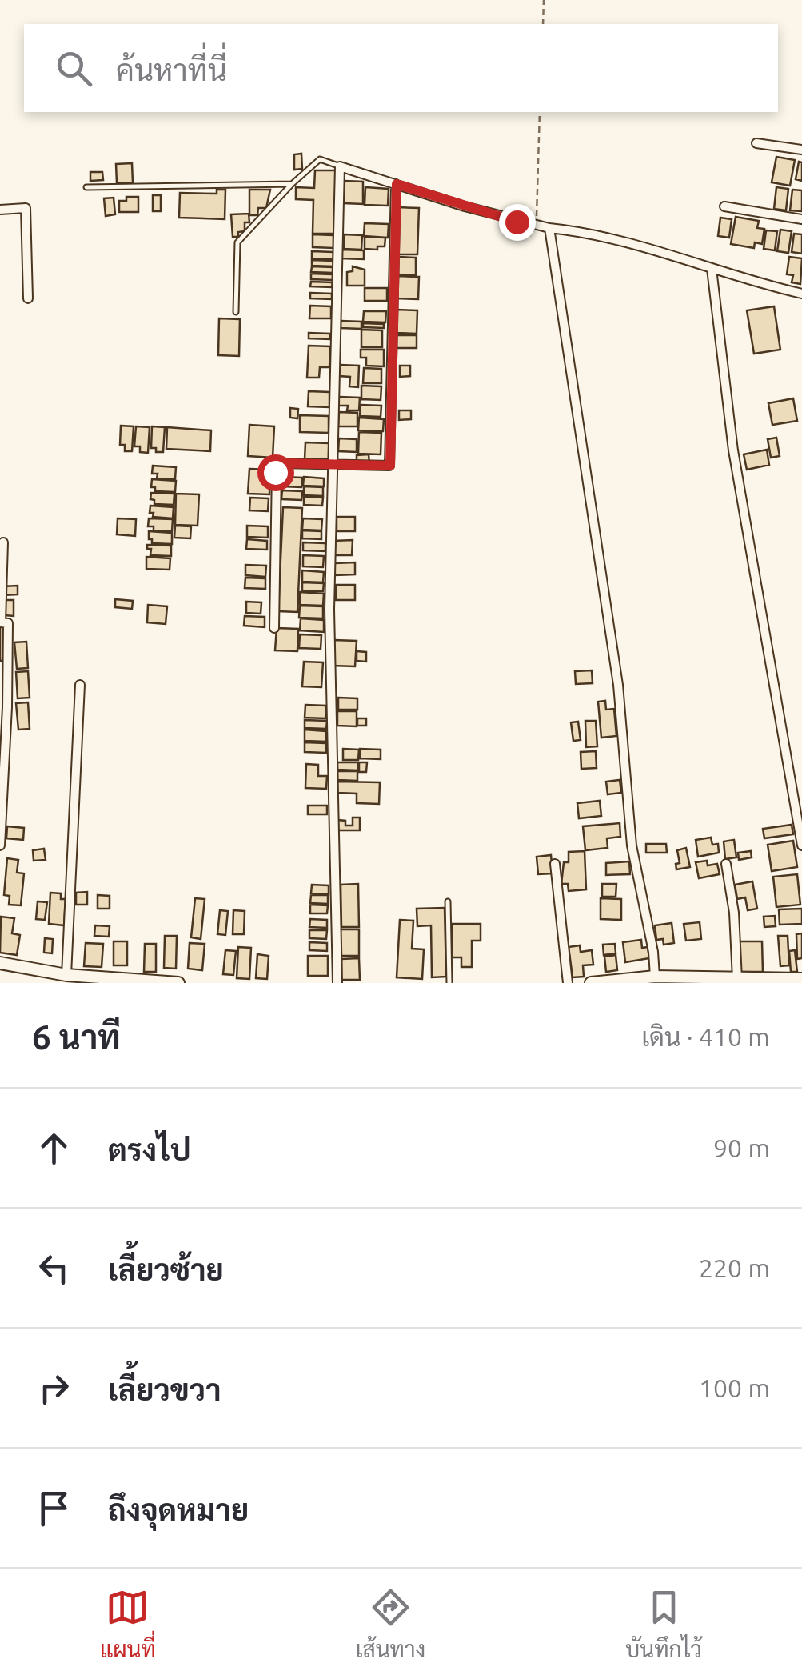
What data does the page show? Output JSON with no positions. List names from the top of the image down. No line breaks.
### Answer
{"page":{"search":"ค้นหาที่นี่","heading":["6 นาที","เดิน · 410 m"],"list":[["ตรงไป","90 m"],["เลี้ยวซ้าย","220 m"],["เลี้ยวขวา","100 m"],"ถึงจุดหมาย"],"nav":["แผนที่","เส้นทาง","บันทึกไว้"]}}
